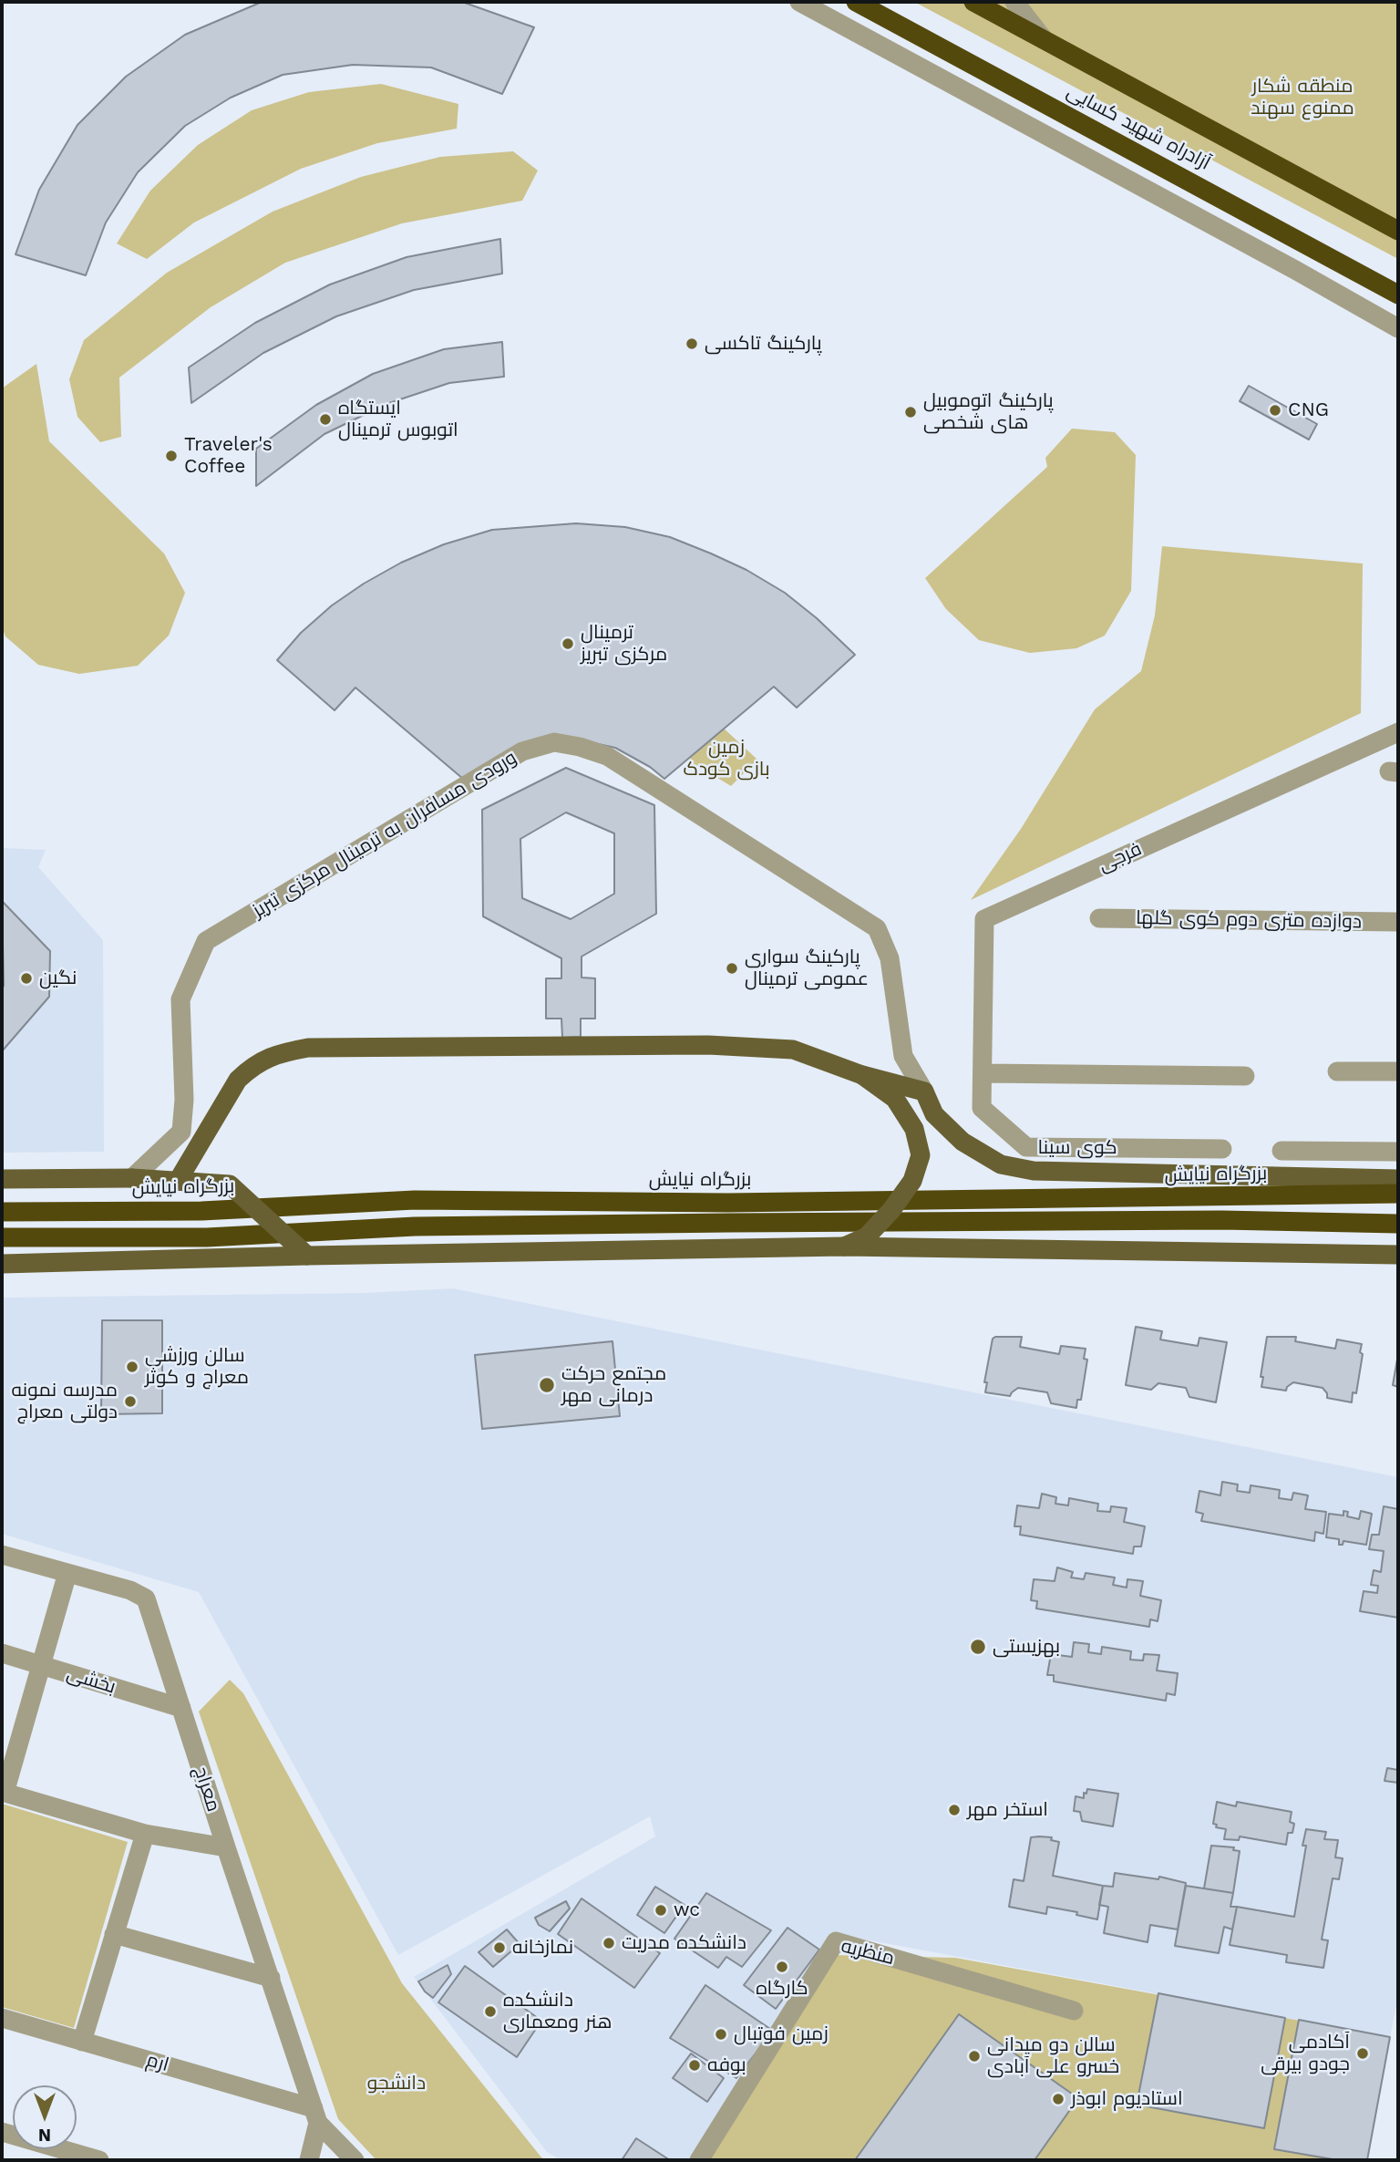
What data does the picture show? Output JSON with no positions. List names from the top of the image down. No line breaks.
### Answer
{"streets":{"highway":["آزادراه شهید کسایی","بزرگراه نیایش"],"street":["ورودی مسافران به ترمینال مرکزی تبریز","فرجی","دوازده متری دوم کوی گلها","کوی سینا","بخشی","معراج","منظریه","ارم"]},"crossings":[["فرجی","کوی سینا"],["بخشی","معراج"],["معراج","ارم"]],"parks":["منطقه شکار ممنوع سهند","زمین بازی کودک","دانشجو"],"places":["پارکینگ تاکسی","CNG","پارکینگ اتوموبیل های شخصی","ایستگاه اتوبوس ترمینال","Traveler's Coffee","ترمینال مرکزی تبریز","پارکینگ سواری عمومی ترمینال","نگین","سالن ورزشی معراج و کوثر","مجتمع حرکت درمانی مهر","مدرسه نمونه دولتی معراج","بهزیستی","استخر مهر","wc","دانشکده مدریت","نمازخانه","کارگاه","دانشکده هنر ومعماری","زمین فوتبال","آکادمی جودو بیرقی","سالن دو میدانی خسرو علی آبادی","بوفه","استادیوم ابوذر"],"north":"bottom"}
